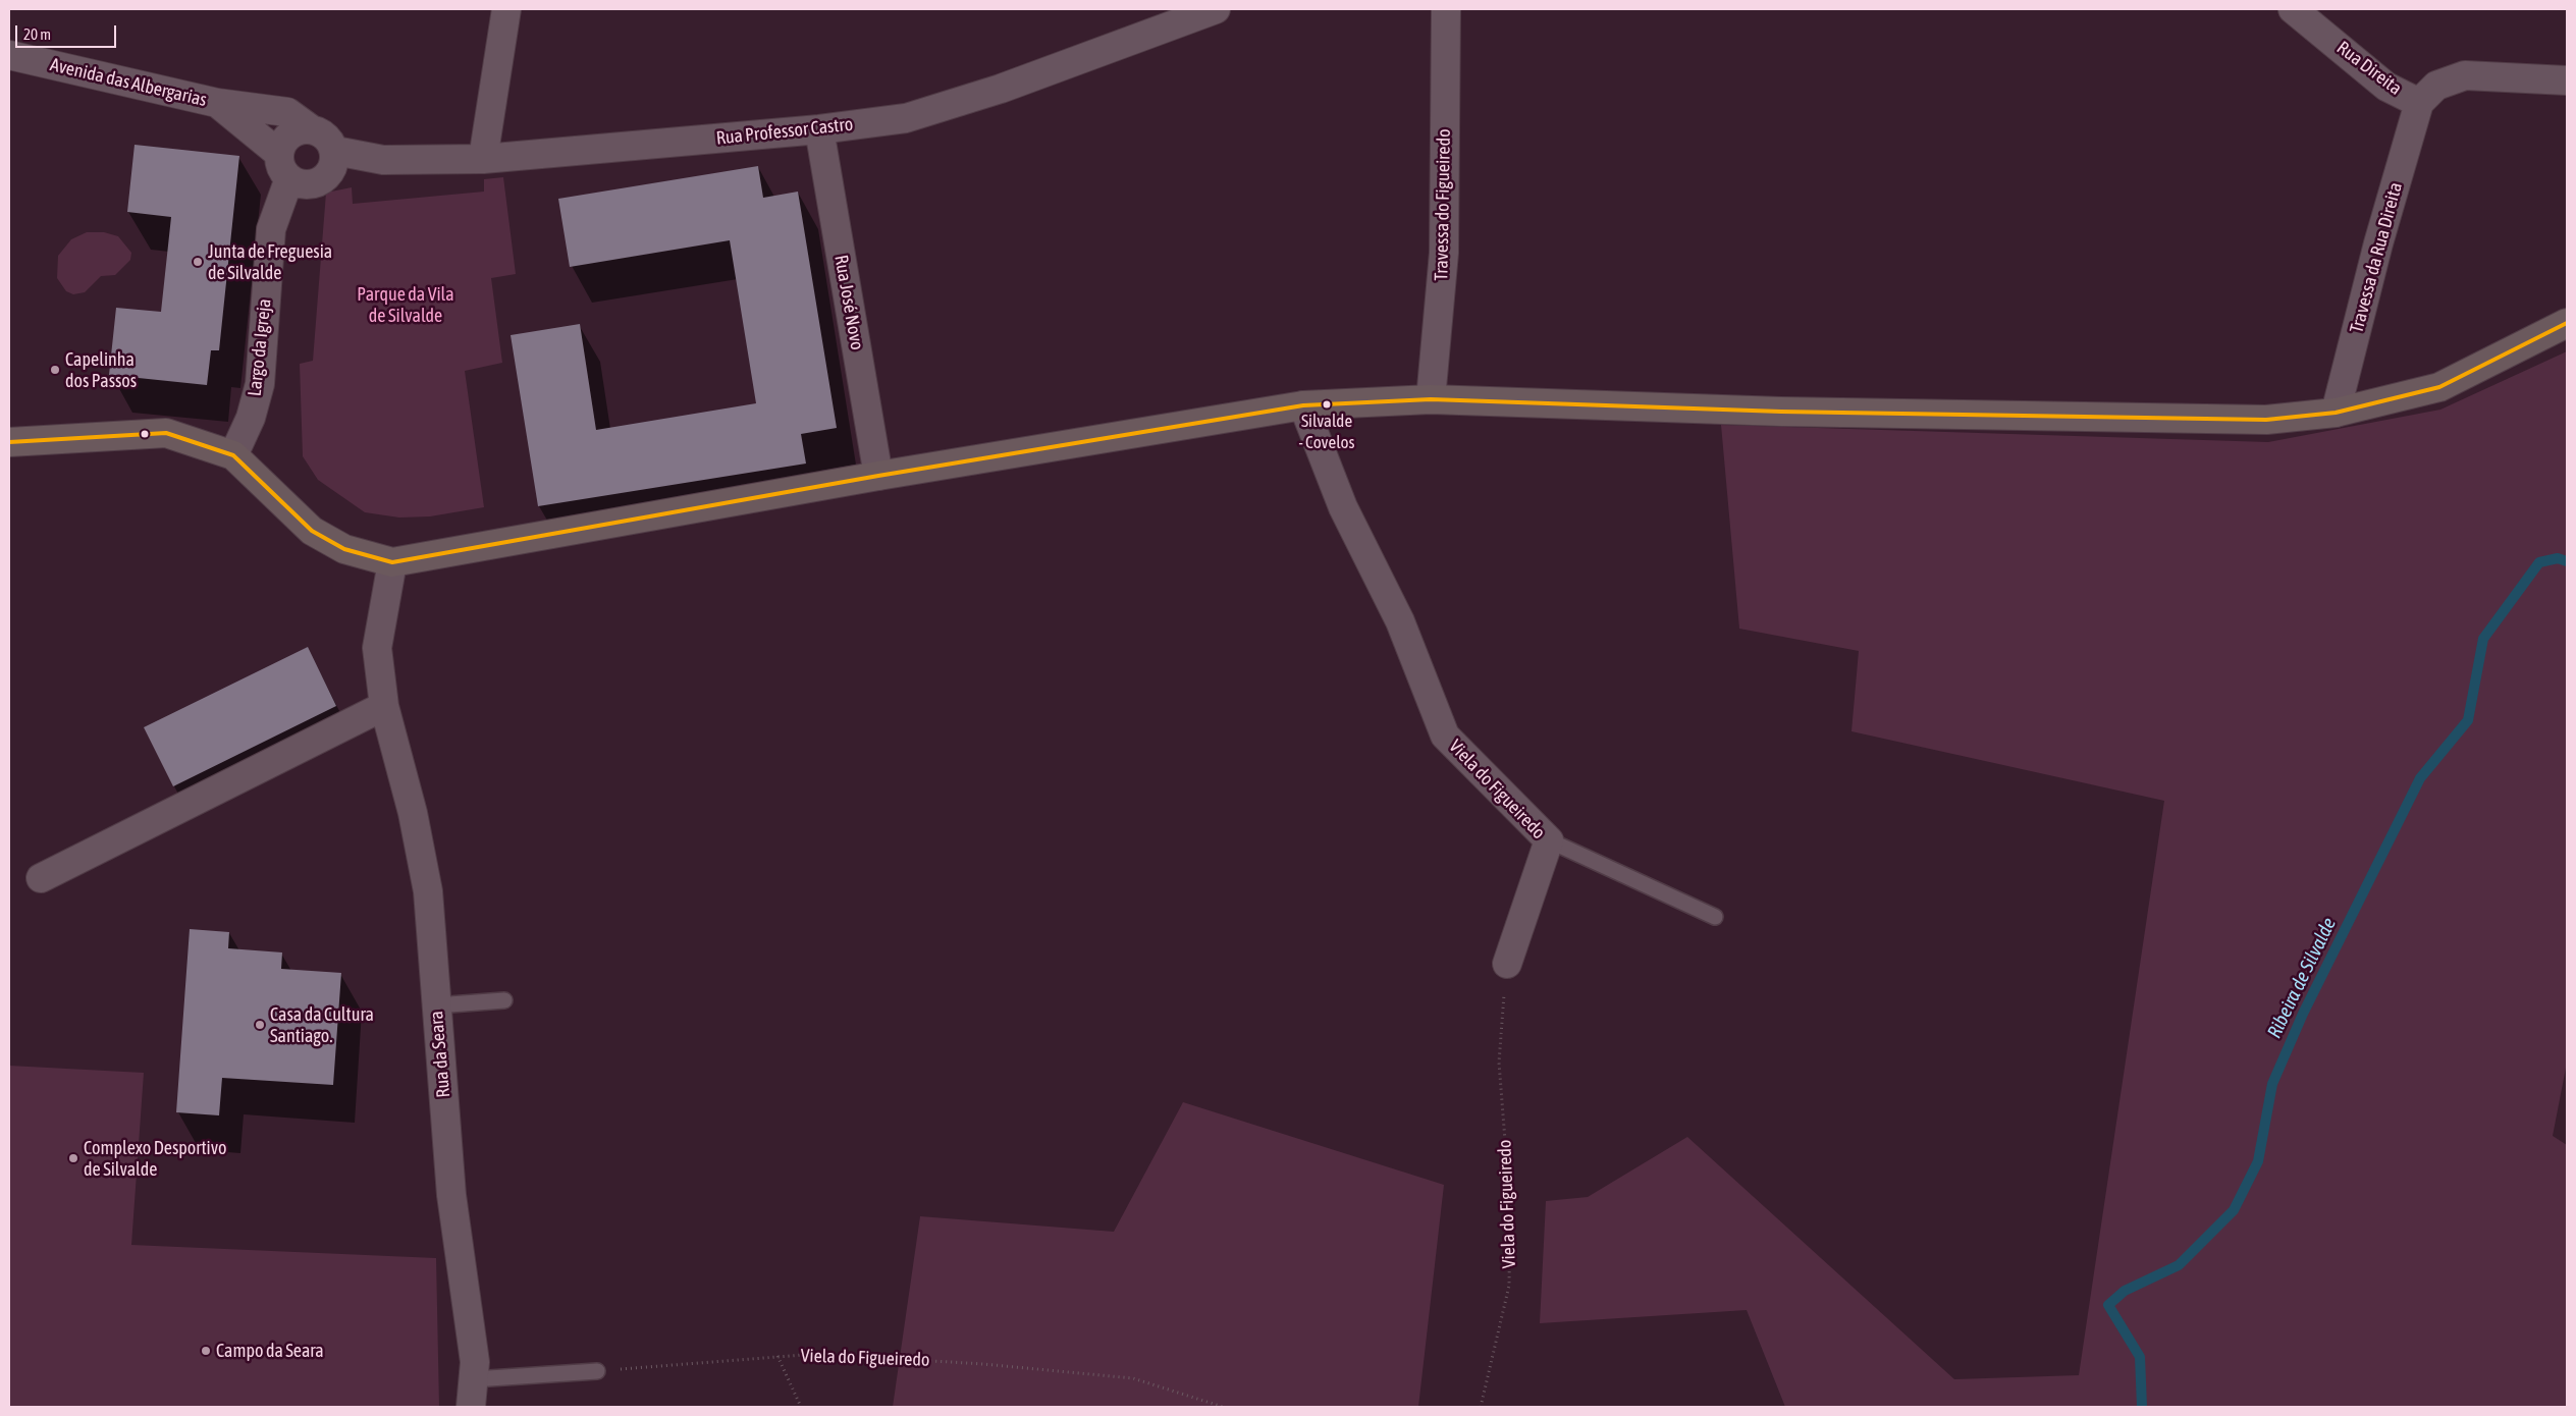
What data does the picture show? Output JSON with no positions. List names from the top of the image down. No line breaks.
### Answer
{"streets":{"street":["Rua Direita","Avenida das Albergarias","Rua Professor Castro","Travessa do Figueiredo","Travessa da Rua Direita","Rua José Novo","Largo da Igreja","Viela do Figueiredo","Rua da Seara"]},"crossings":[["Rua Direita","Travessa da Rua Direita"],["Avenida das Albergarias","Rua Professor Castro"],["Avenida das Albergarias","Largo da Igreja"],["Rua Professor Castro","Rua José Novo"],["Rua Professor Castro","Largo da Igreja"]],"water":["Ribeira de Silvalde"],"parks":["Parque da Vila de Silvalde"],"places":["Junta de Freguesia de Silvalde","Capelinha dos Passos","Silvalde - Covelos","Casa da Cultura Santiago.","Complexo Desportivo de Silvalde","Campo da Seara"],"scale_bar":"20 m"}
